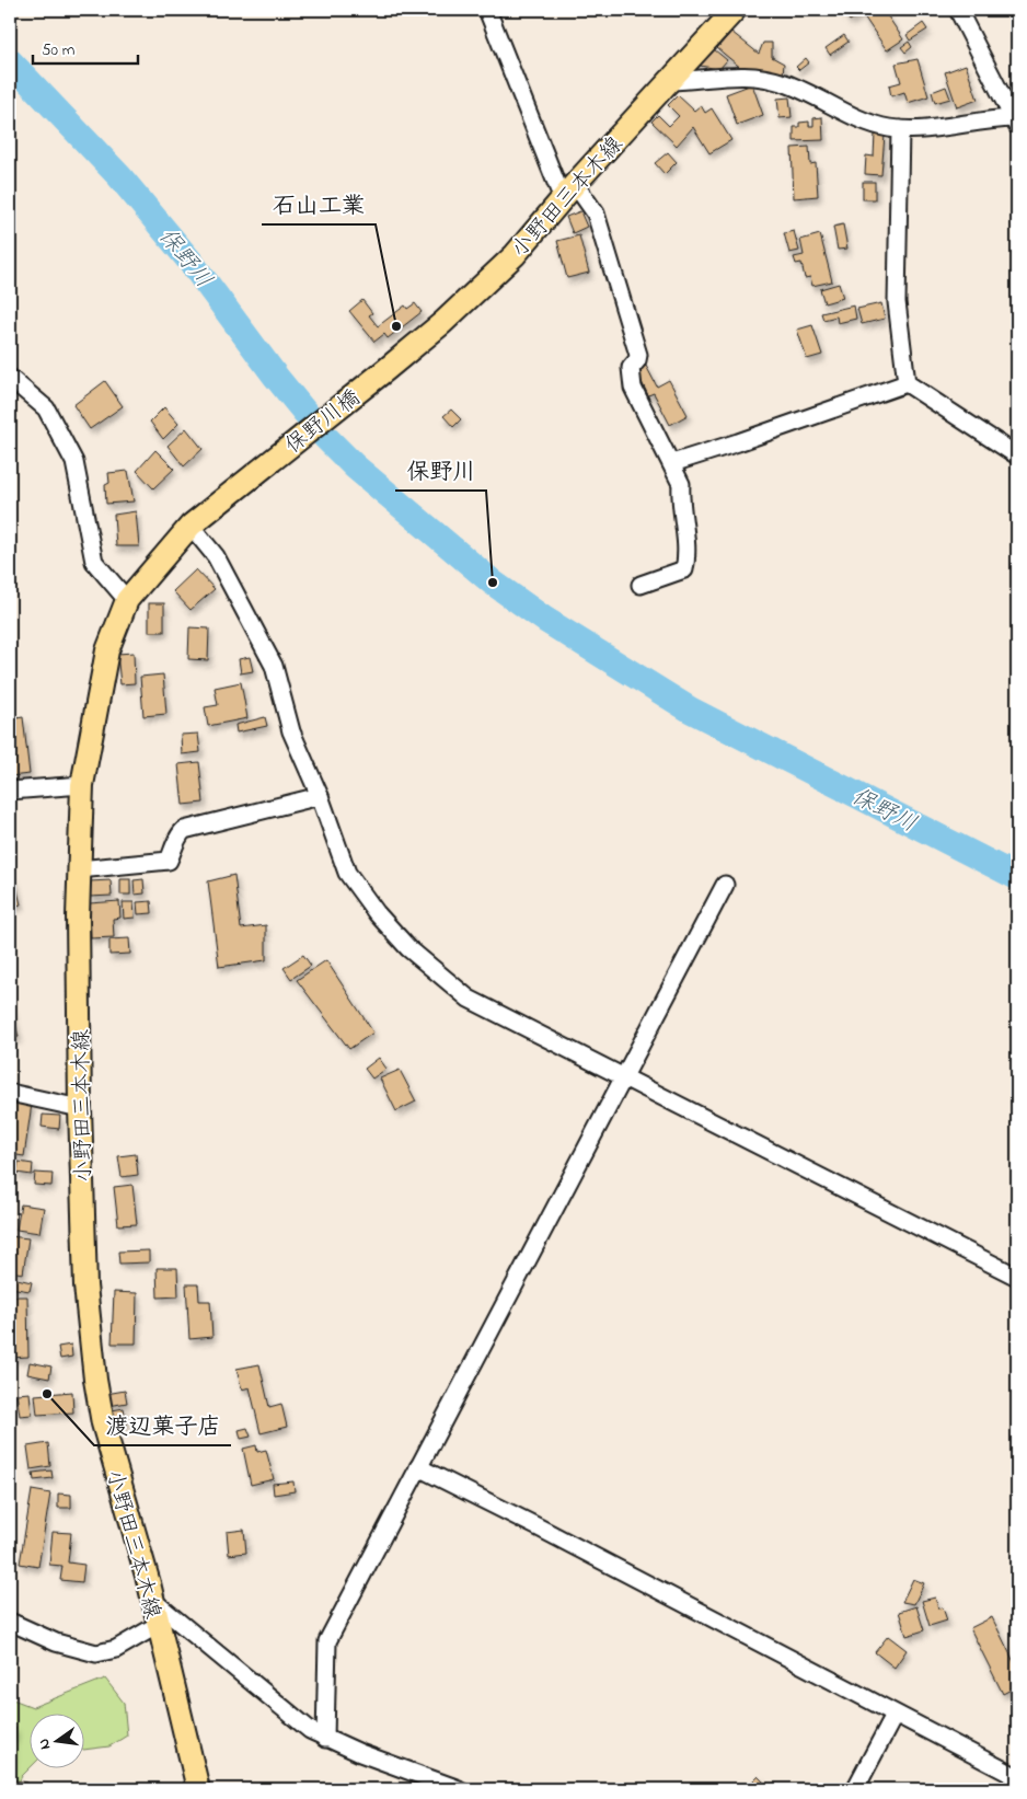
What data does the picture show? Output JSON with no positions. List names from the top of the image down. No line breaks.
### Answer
{"streets":{"main road":["小野田三本木線","保野川橋"]},"crossings":[["小野田三本木線","保野川橋"]],"water":["保野川"],"places":["石山工業","保野川","渡辺菓子店"],"scale_bar":"50 m","north":"left"}
